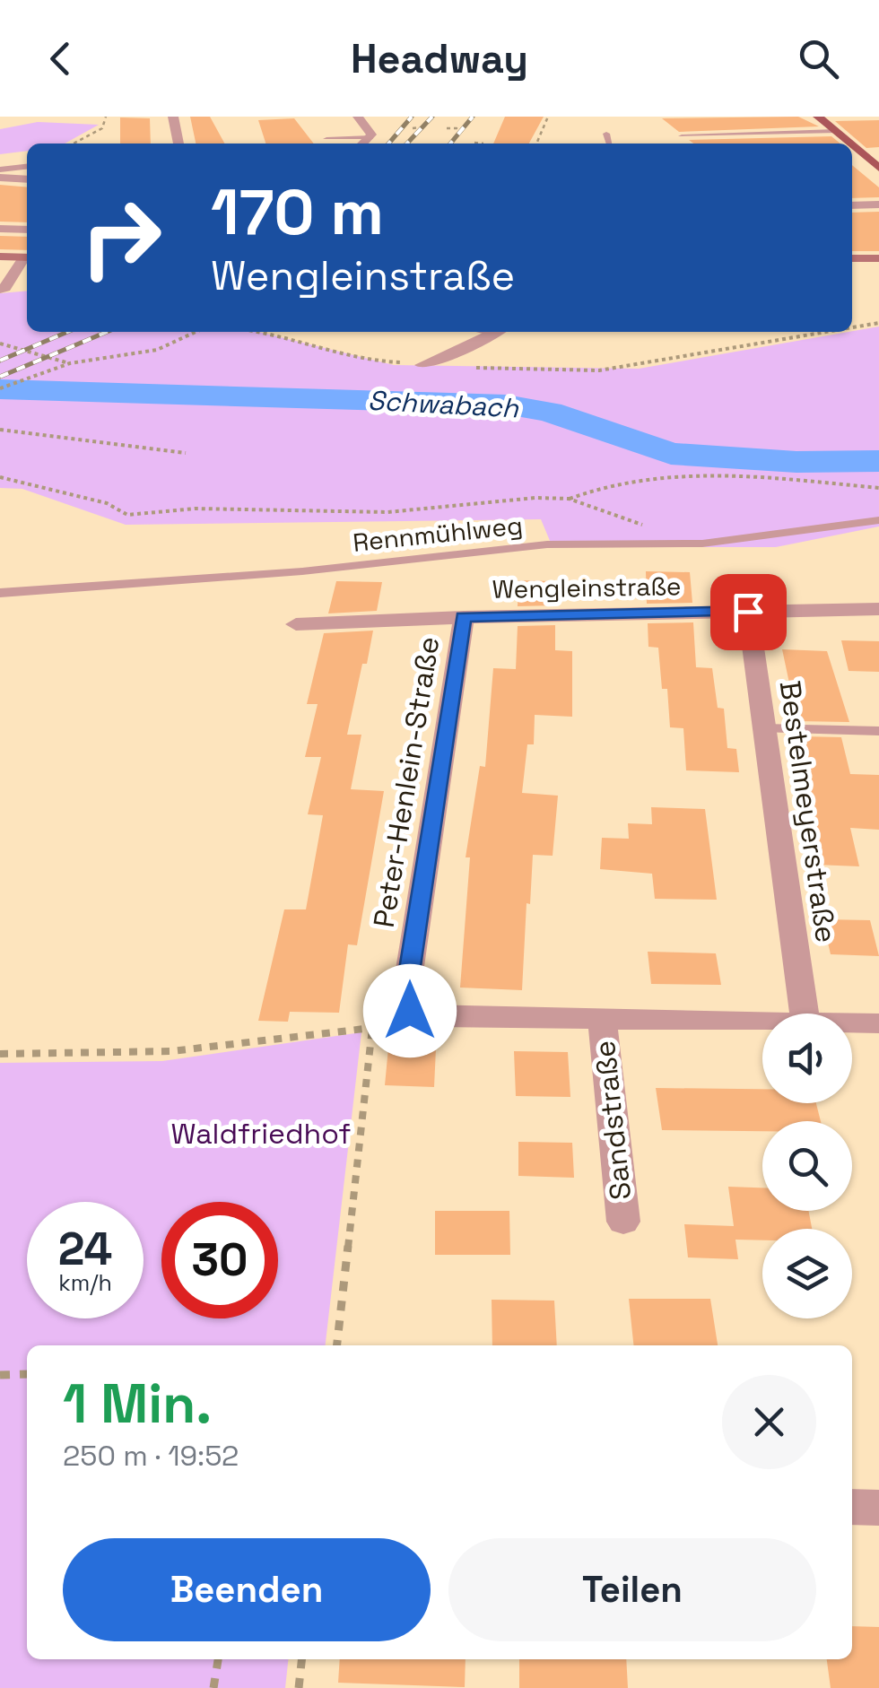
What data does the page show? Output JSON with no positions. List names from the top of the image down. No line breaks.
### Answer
{"streets":{"street":["Wengleinstraße","Peter-Henlein-Straße","Bestelmeyerstraße","Sandstraße"],"lane":["Rennmühlweg"]},"crossings":[["Wengleinstraße","Peter-Henlein-Straße"],["Wengleinstraße","Bestelmeyerstraße"],["Peter-Henlein-Straße","Sandstraße"]],"water":["Schwabach"],"parks":["Waldfriedhof"],"page":{"header":"Headway","turn":["170 m","Wengleinstraße"],"speed":"24 km/h","limit":"30","heading":["1 Min.","250 m · 19:52"],"buttons":["Beenden","Teilen"]}}
